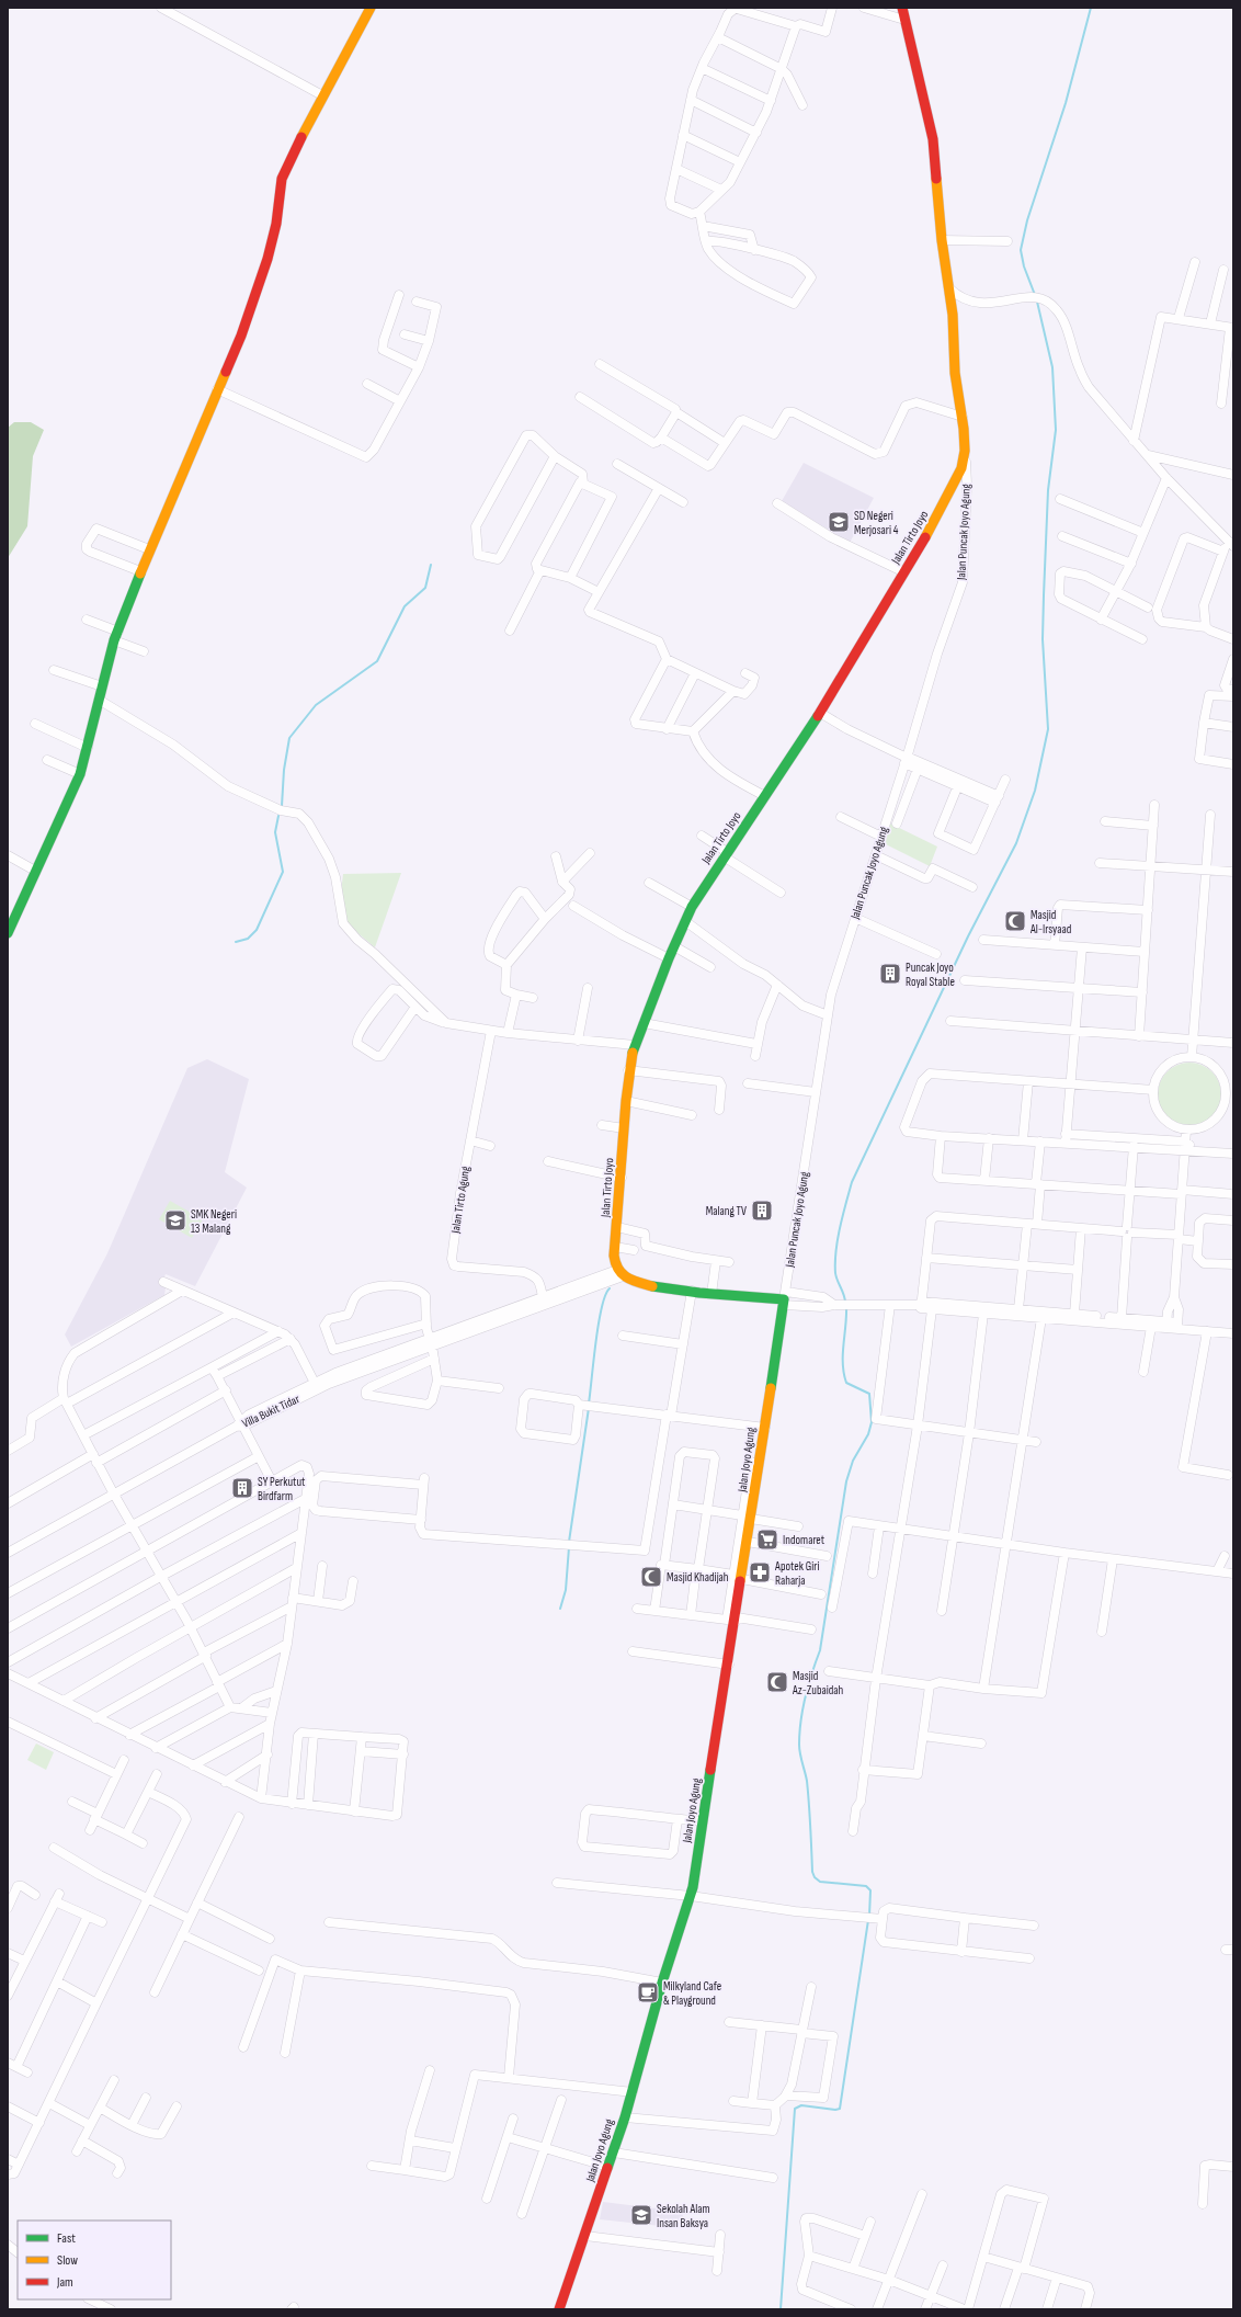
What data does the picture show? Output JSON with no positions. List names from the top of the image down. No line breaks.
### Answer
{"streets":{"street":["Jalan Puncak Joyo Agung","Jalan Tirto Joyo","Jalan Tirto Agung","Villa Bukit Tidar","Jalan Joyo Agung"]},"crossings":[["Jalan Puncak Joyo Agung","Jalan Tirto Joyo"],["Jalan Puncak Joyo Agung","Jalan Joyo Agung"],["Jalan Tirto Joyo","Villa Bukit Tidar"],["Jalan Tirto Agung","Villa Bukit Tidar"]],"places":{"school or university":["SD Negeri Merjosari 4","SMK Negeri 13 Malang","Sekolah Alam Insan Baksya"],"mosque":["Masjid Al-Irsyaad","Masjid Khadijah","Masjid Az-Zubaidah"],"building":["Puncak Joyo Royal Stable","Malang TV","SY Perkutut Birdfarm"],"supermarket":["Indomaret"],"pharmacy":["Apotek Giri Raharja"],"cafe":["Milkyland Cafe & Playground"]},"legend":["Fast","Slow","Jam"]}
